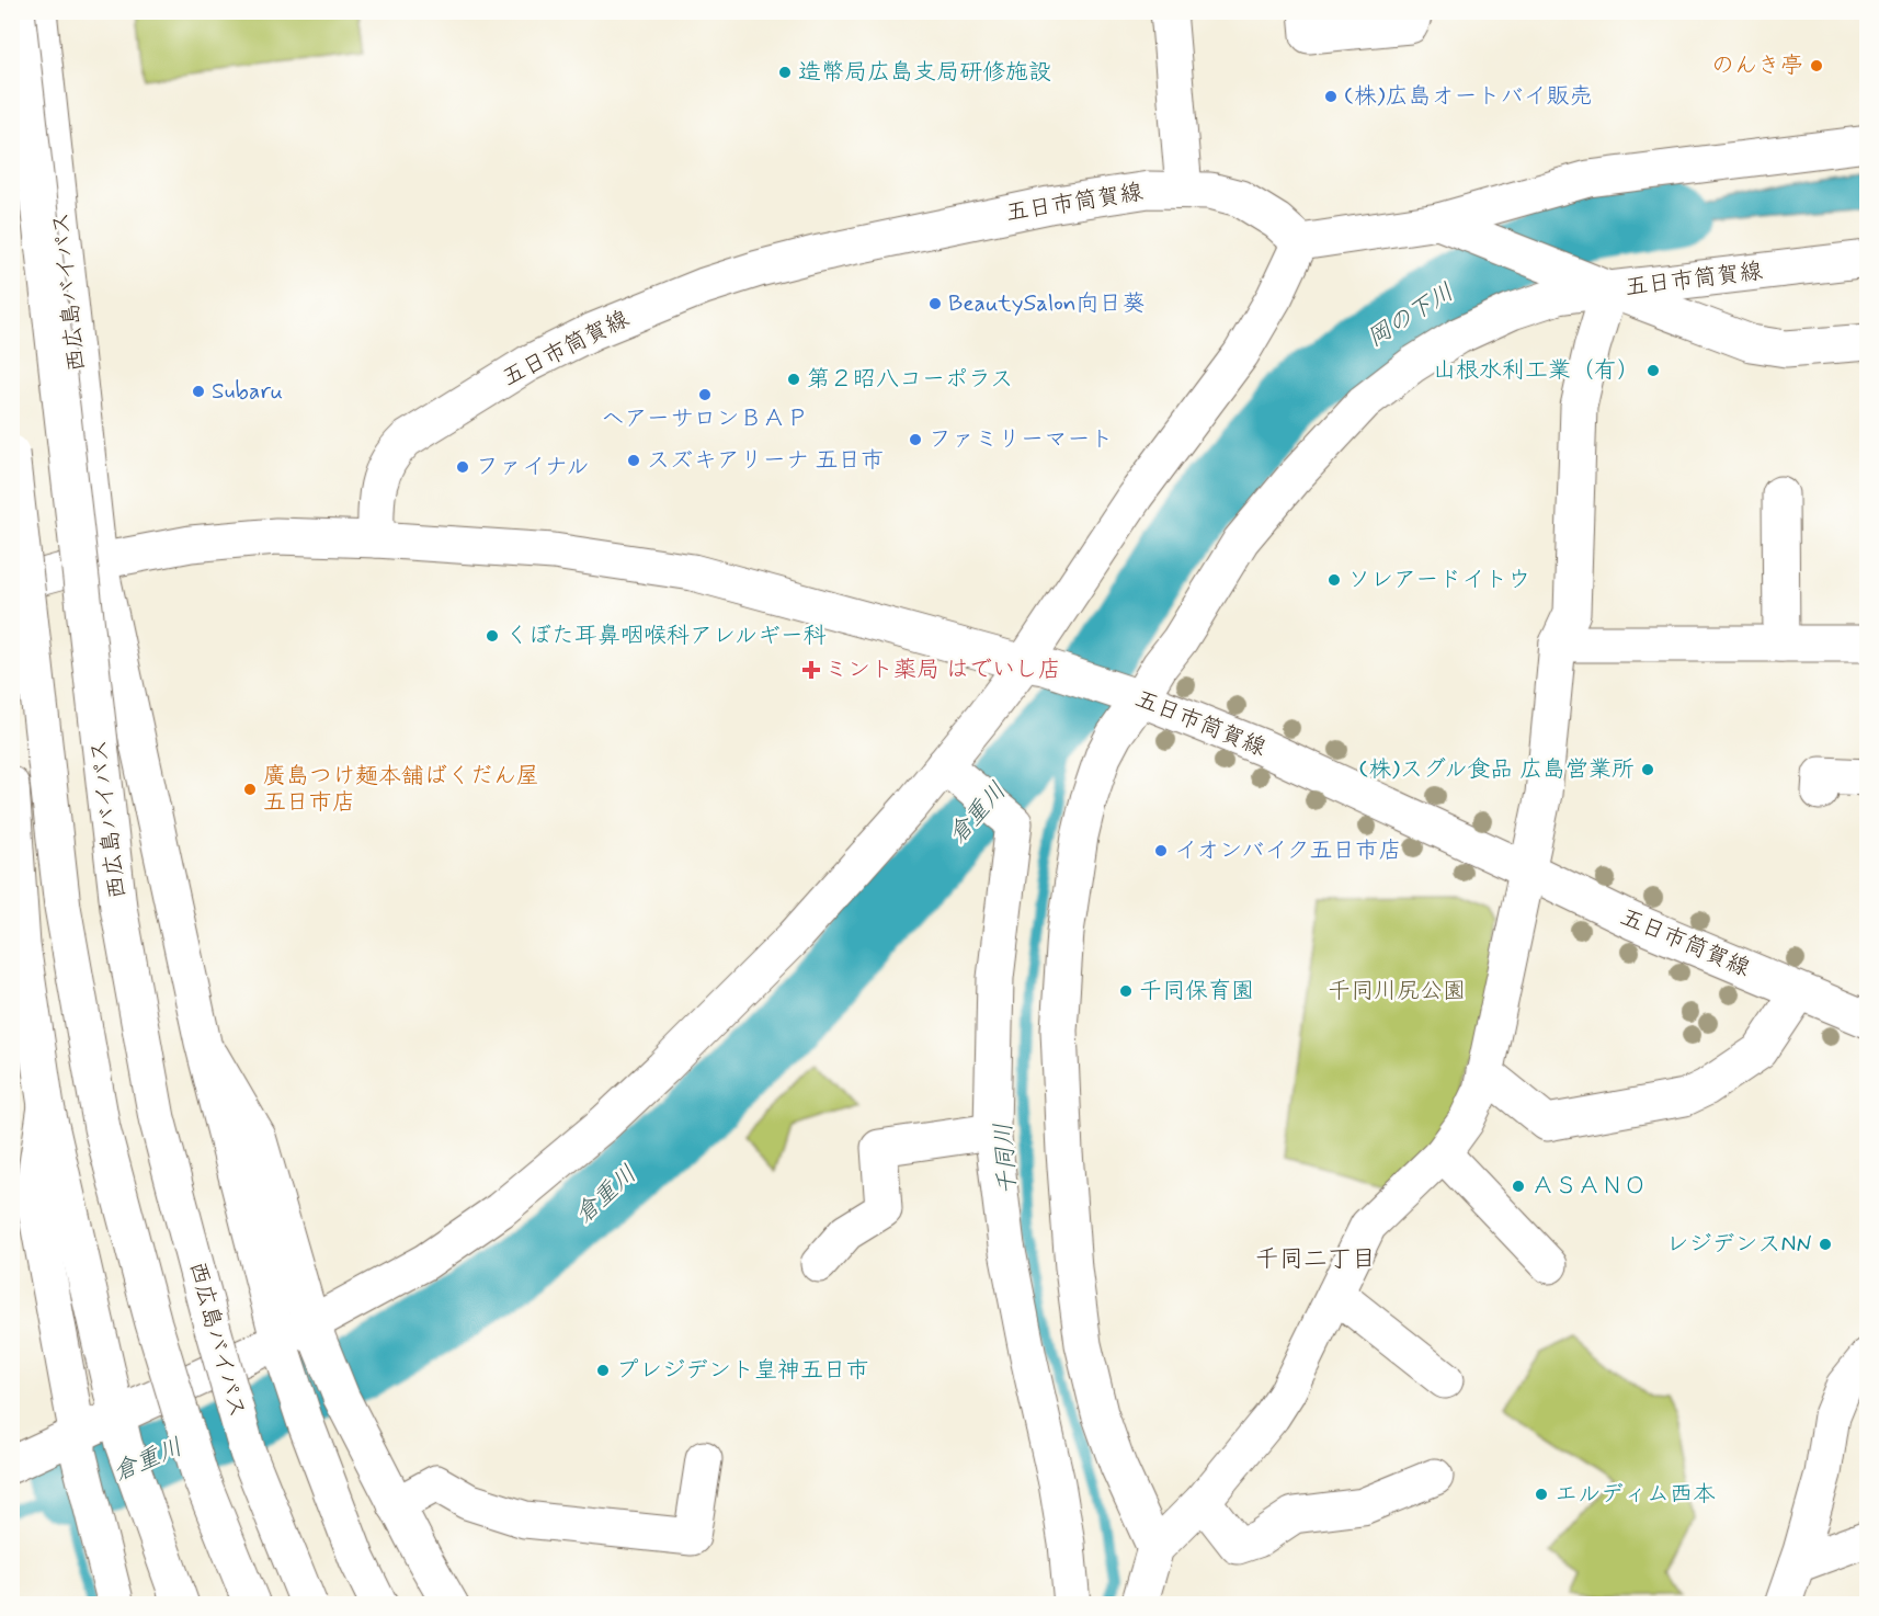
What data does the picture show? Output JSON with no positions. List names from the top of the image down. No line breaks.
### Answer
{"streets":{"main road":["五日市筒賀線","西広島バイパス"]},"crossings":[["五日市筒賀線","西広島バイパス"]],"districts":["千同二丁目"],"water":["岡の下川","倉重川","千同川"],"parks":["千同川尻公園"],"places":{"other":["のんき亭","造幣局広島支局研修施設","(株)広島オートバイ販売","BeautySalon向日葵","山根水利工業（有）","第２昭八コーポラス","Subaru","ヘアーサロンＢＡＰ","ファミリーマート","スズキアリーナ 五日市","ファイナル","ソレアードイトウ","くぼた耳鼻咽喉科アレルギー科","(株)スグル食品 広島営業所","廣島つけ麺本舗ばくだん屋 五日市店","イオンバイク五日市店","千同保育園","ＡＳＡＮＯ","レジデンスNN","プレジデント皇神五日市","エルディム西本"],"health":["ミント薬局 はでいし店"]}}
